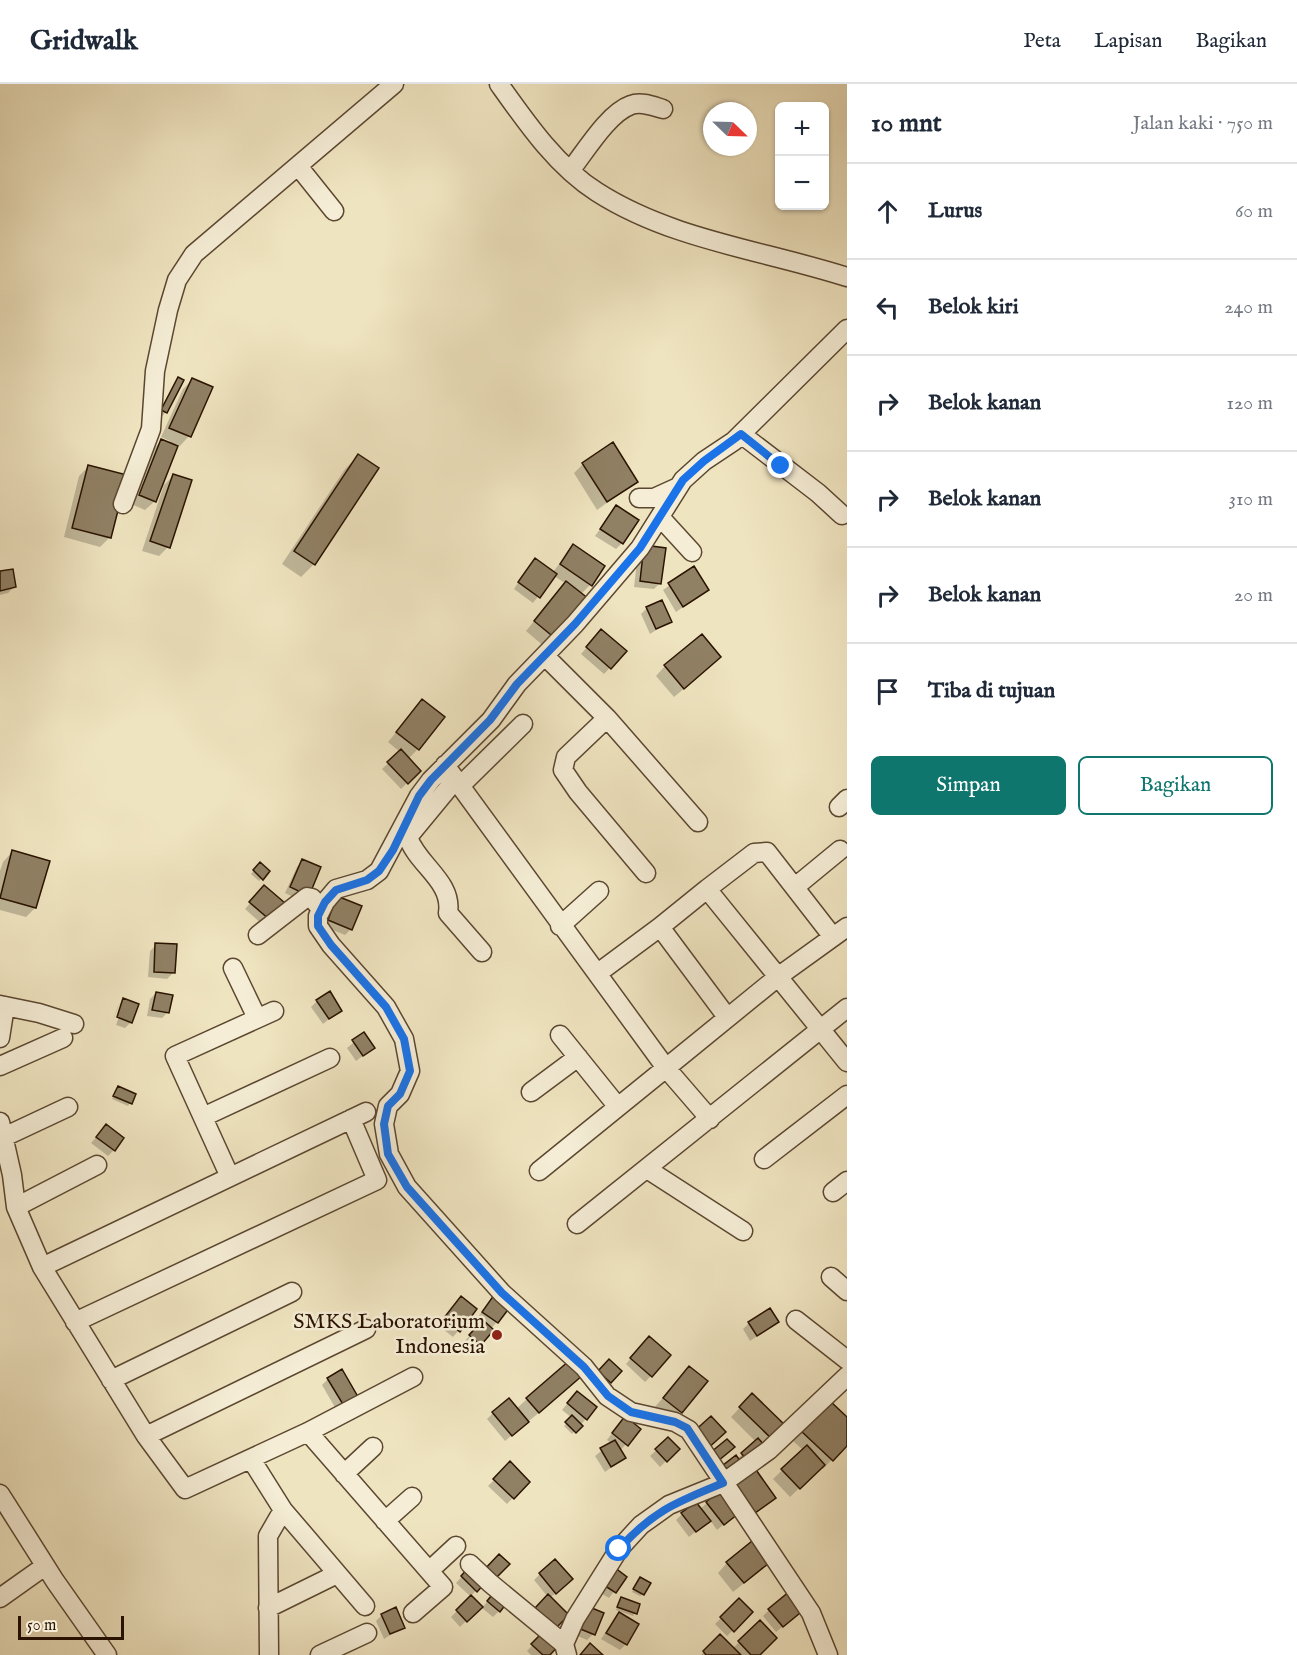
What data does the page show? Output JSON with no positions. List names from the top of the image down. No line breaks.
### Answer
{"places":["SMKS Laboratorium Indonesia"],"scale_bar":"50 m","north":"bottom right","page":{"header":"Gridwalk","nav":["Peta","Lapisan","Bagikan"],"heading":["10 mnt","Jalan kaki · 750 m"],"map_buttons":["+","−"],"list":[["Lurus","60 m"],["Belok kiri","240 m"],["Belok kanan","120 m"],["Belok kanan","310 m"],["Belok kanan","20 m"],"Tiba di tujuan"],"buttons":["Simpan","Bagikan"],"scale":"50 m"}}
